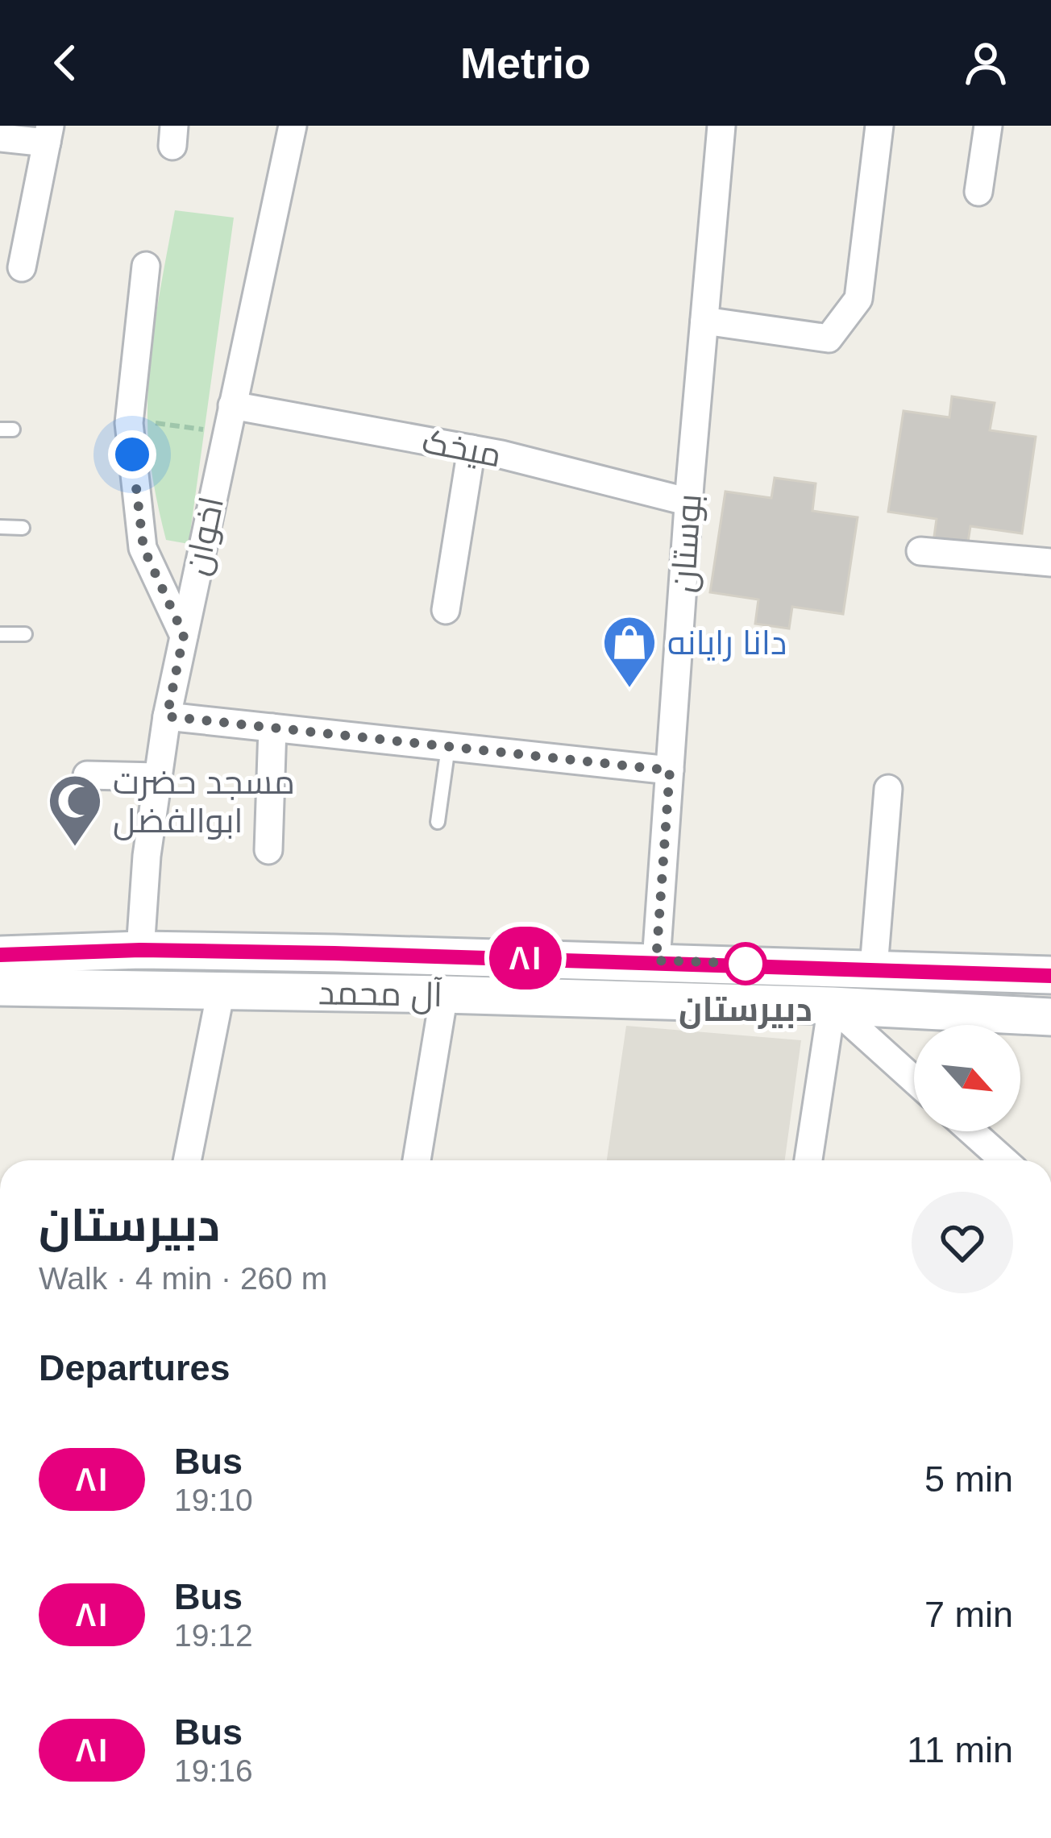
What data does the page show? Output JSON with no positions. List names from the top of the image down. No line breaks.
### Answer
{"streets":{"main road":["آل محمد"],"street":["میخک","اخوان","بوستان"]},"crossings":[["میخک","اخوان"],["میخک","بوستان"],["اخوان","آل محمد"],["بوستان","آل محمد"]],"places":{"shop":["دانا رایانه"],"mosque":["مسجد حضرت ابوالفضل"],"other":["دبیرستان"]},"lines":["bus line ۸۱"],"north":"bottom right","page":{"header":"Metrio","on_map":"۸۱","heading":[["دبیرستان","Walk · 4 min · 260 m"],"Departures"],"list":[{"mark":"۸۱","name":"Bus","note":"19:10","value":"5 min"},{"mark":"۸۱","name":"Bus","note":"19:12","value":"7 min"},{"mark":"۸۱","name":"Bus","note":"19:16","value":"11 min"}]}}
